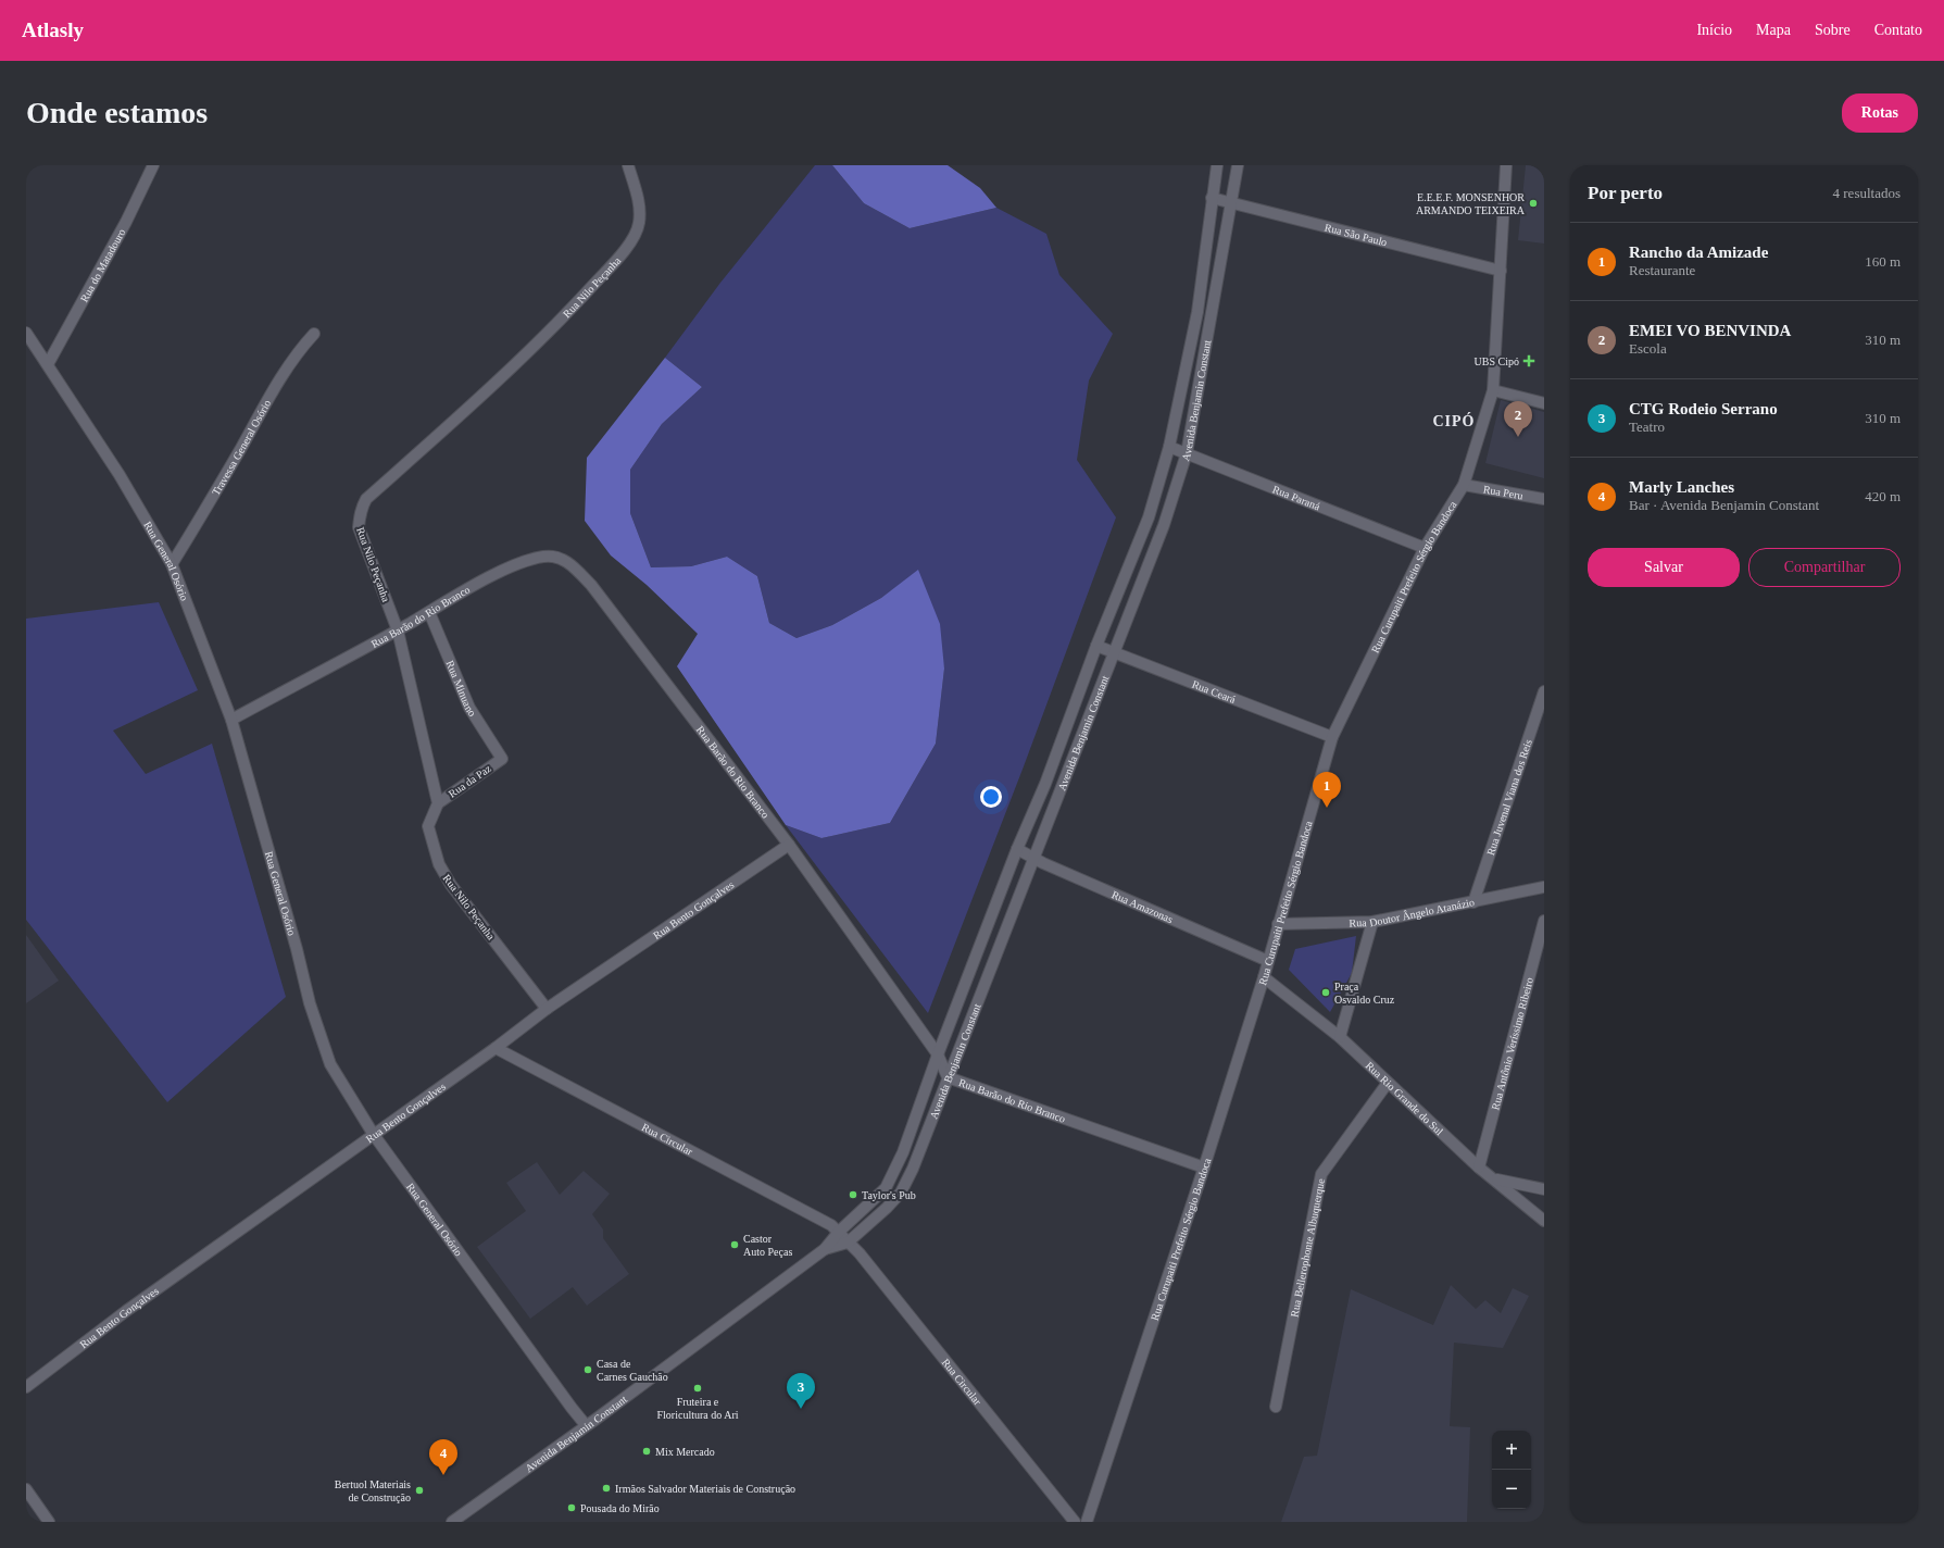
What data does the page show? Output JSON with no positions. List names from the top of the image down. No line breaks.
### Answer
{"streets":{"street":["Rua São Paulo","Rua do Matadouro","Rua Nilo Peçanha","Avenida Benjamin Constant","Travessa General Osório","Rua Peru","Rua Paraná","Rua General Osório","Rua Curupaiti Prefeito Sérgio Bandoca","Rua Barão do Rio Branco","Rua Minuano","Rua Ceará","Rua da Paz","Rua Juvenal Viana dos Reis","Rua Amazonas","Rua Bento Gonçalves","Rua Doutor Ângelo Atanázio","Rua Antônio Veríssimo Ribeiro","Rua Rio Grande do Sul","Rua Circular","Rua Bellerophonte Albuquerque"]},"crossings":[["Rua São Paulo","Avenida Benjamin Constant"],["Rua São Paulo","Rua Curupaiti Prefeito Sérgio Bandoca"],["Rua do Matadouro","Rua General Osório"],["Rua Nilo Peçanha","Rua Barão do Rio Branco"],["Rua Nilo Peçanha","Rua da Paz"],["Rua Nilo Peçanha","Rua Bento Gonçalves"],["Avenida Benjamin Constant","Rua Paraná"],["Avenida Benjamin Constant","Rua General Osório"],["Avenida Benjamin Constant","Rua Barão do Rio Branco"],["Avenida Benjamin Constant","Rua Ceará"],["Avenida Benjamin Constant","Rua Amazonas"],["Avenida Benjamin Constant","Rua Circular"],["Travessa General Osório","Rua General Osório"],["Rua Peru","Rua Curupaiti Prefeito Sérgio Bandoca"],["Rua Paraná","Rua Curupaiti Prefeito Sérgio Bandoca"],["Rua General Osório","Rua Barão do Rio Branco"],["Rua General Osório","Rua Bento Gonçalves"],["Rua Curupaiti Prefeito Sérgio Bandoca","Rua Barão do Rio Branco"],["Rua Curupaiti Prefeito Sérgio Bandoca","Rua Ceará"],["Rua Curupaiti Prefeito Sérgio Bandoca","Rua Amazonas"],["Rua Curupaiti Prefeito Sérgio Bandoca","Rua Doutor Ângelo Atanázio"],["Rua Curupaiti Prefeito Sérgio Bandoca","Rua Rio Grande do Sul"],["Rua Barão do Rio Branco","Rua Minuano"],["Rua Barão do Rio Branco","Rua Bento Gonçalves"],["Rua Minuano","Rua da Paz"],["Rua Juvenal Viana dos Reis","Rua Doutor Ângelo Atanázio"],["Rua Bento Gonçalves","Rua Circular"],["Rua Antônio Veríssimo Ribeiro","Rua Rio Grande do Sul"],["Rua Rio Grande do Sul","Rua Bellerophonte Albuquerque"]],"districts":["CIPÓ"],"places":{"other":["E.E.E.F. MONSENHOR ARMANDO TEIXEIRA","Praça Osvaldo Cruz","Taylor's Pub","Castor Auto Peças","Casa de Carnes Gauchão","Fruteira e Floricultura do Ari","Mix Mercado","Irmãos Salvador Materiais de Construção","Bertuol Materiais de Construção","Pousada do Mirão"],"health":["UBS Cipó"]},"page":{"header":"Atlasly","nav":["Início","Mapa","Sobre","Contato"],"buttons":["Rotas",["Salvar","Compartilhar"]],"title":"Onde estamos","heading":["Por perto","4 resultados"],"list":[{"mark":"1","name":"Rancho da Amizade","note":"Restaurante","value":"160 m"},{"mark":"2","name":"EMEI VO BENVINDA","note":"Escola","value":"310 m"},{"mark":"3","name":"CTG Rodeio Serrano","note":"Teatro","value":"310 m"},{"mark":"4","name":"Marly Lanches","note":"Bar · Avenida Benjamin Constant","value":"420 m"}],"pins":["2","1","3","4"],"map_buttons":["+","−"]}}
